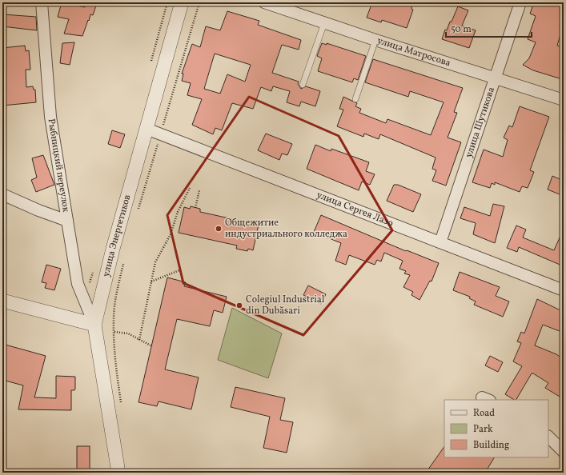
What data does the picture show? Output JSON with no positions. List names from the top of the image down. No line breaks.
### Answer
{"streets":{"street":["улица Матросова","улица Шутикова","Рыбницкий переулок","улица Сергея Лазо","улица Энергетиков"]},"crossings":[["улица Матросова","улица Шутикова"],["улица Шутикова","улица Сергея Лазо"],["Рыбницкий переулок","улица Энергетиков"],["улица Сергея Лазо","улица Энергетиков"]],"places":["Общежитие индустриального колледжа","Colegiul Industrial din Dubăsari"],"legend":["Road","Park","Building"],"scale_bar":"50 m"}
